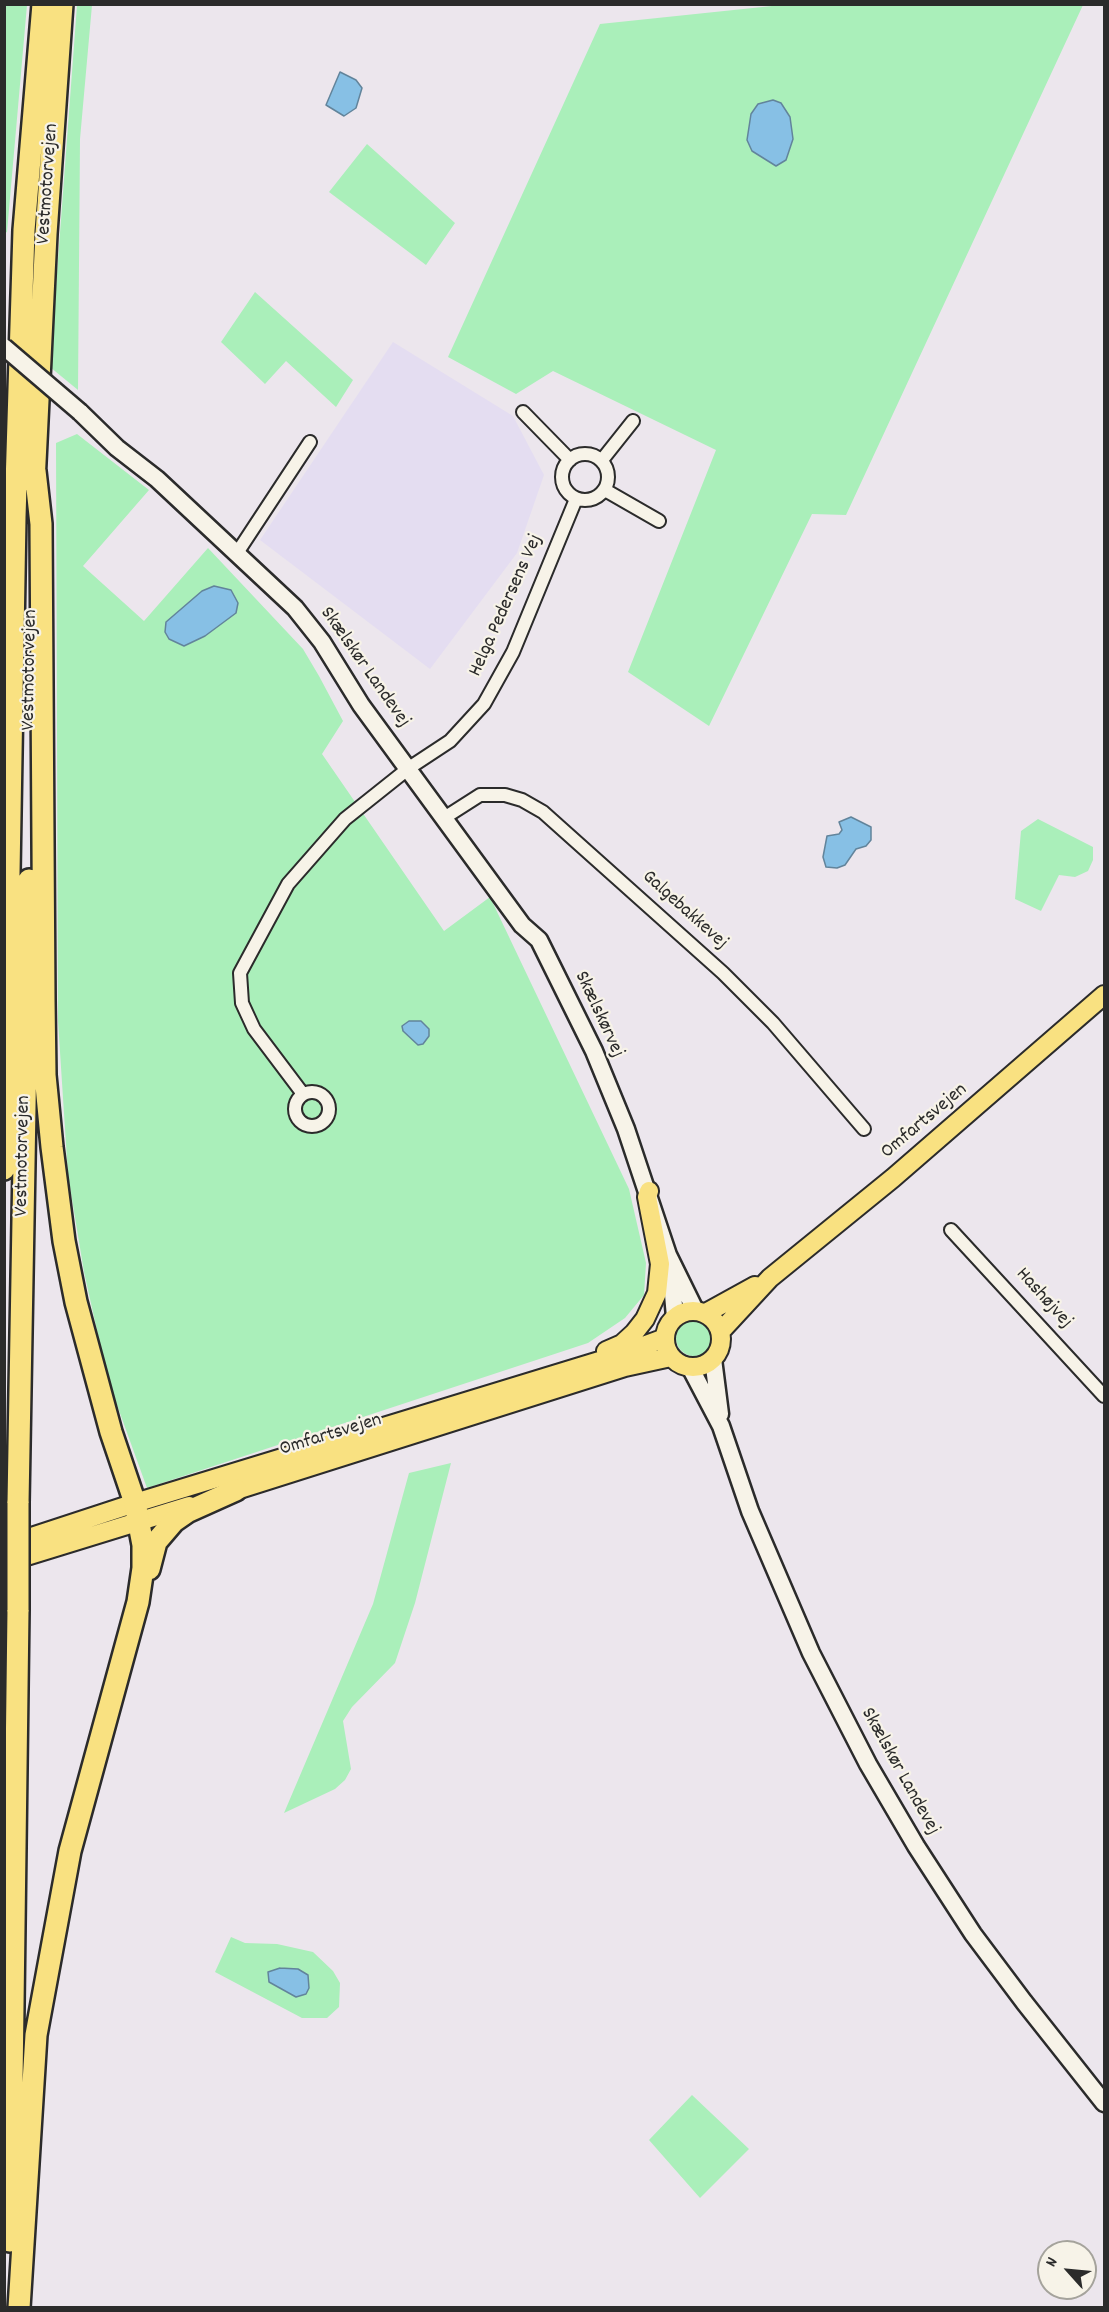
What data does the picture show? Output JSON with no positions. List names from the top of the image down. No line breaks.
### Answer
{"streets":{"highway":["Vestmotorvejen"],"main road":["Omfartsvejen"],"street":["Helga Pedersens Vej","Skælskør Landevej","Galgebakkevej","Skælskørvej","Hashøjvej"]},"crossings":[["Helga Pedersens Vej","Skælskør Landevej"],["Skælskør Landevej","Galgebakkevej"],["Skælskør Landevej","Skælskørvej"],["Skælskør Landevej","Omfartsvejen"],["Galgebakkevej","Skælskørvej"],["Skælskørvej","Omfartsvejen"]],"north":"top left"}
